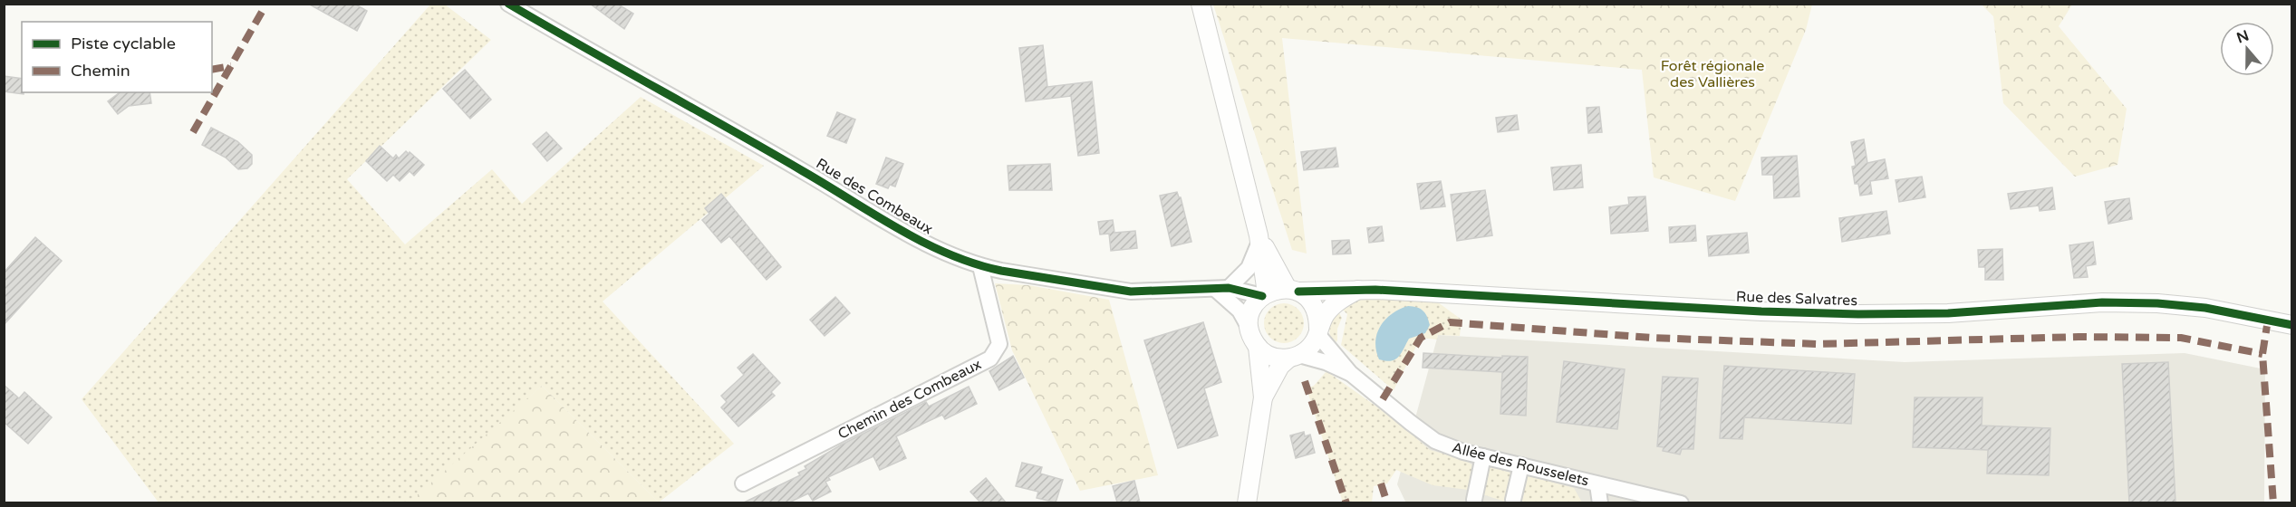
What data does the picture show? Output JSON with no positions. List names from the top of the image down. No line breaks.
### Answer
{"streets":{"street":["Rue des Combeaux","Rue des Salvatres","Chemin des Combeaux","Allée des Rousselets"]},"crossings":[["Rue des Combeaux","Rue des Salvatres"],["Rue des Combeaux","Chemin des Combeaux"],["Rue des Combeaux","Allée des Rousselets"],["Rue des Salvatres","Allée des Rousselets"]],"parks":["Forêt régionale des Vallières"],"legend":["Piste cyclable","Chemin"],"north":"top"}
